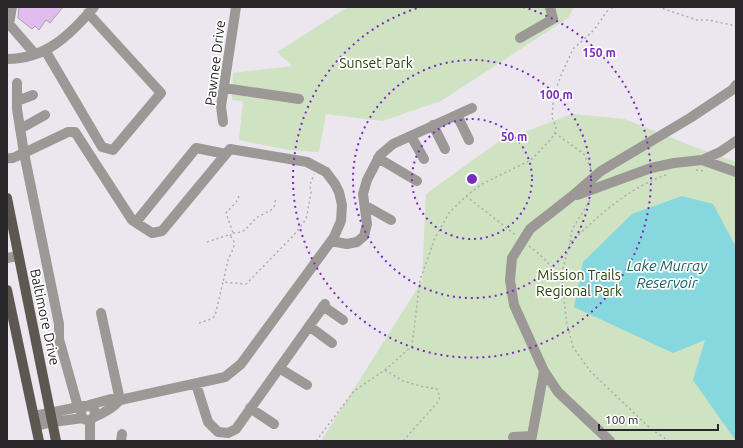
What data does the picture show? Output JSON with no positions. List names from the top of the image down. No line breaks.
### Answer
{"streets":{"main road":["Baltimore Drive"],"street":["Pawnee Drive"]},"water":["Lake Murray Reservoir"],"parks":["Sunset Park","Mission Trails Regional Park"],"scale_bar":"100 m","rings":["150 m","100 m","50 m"]}
